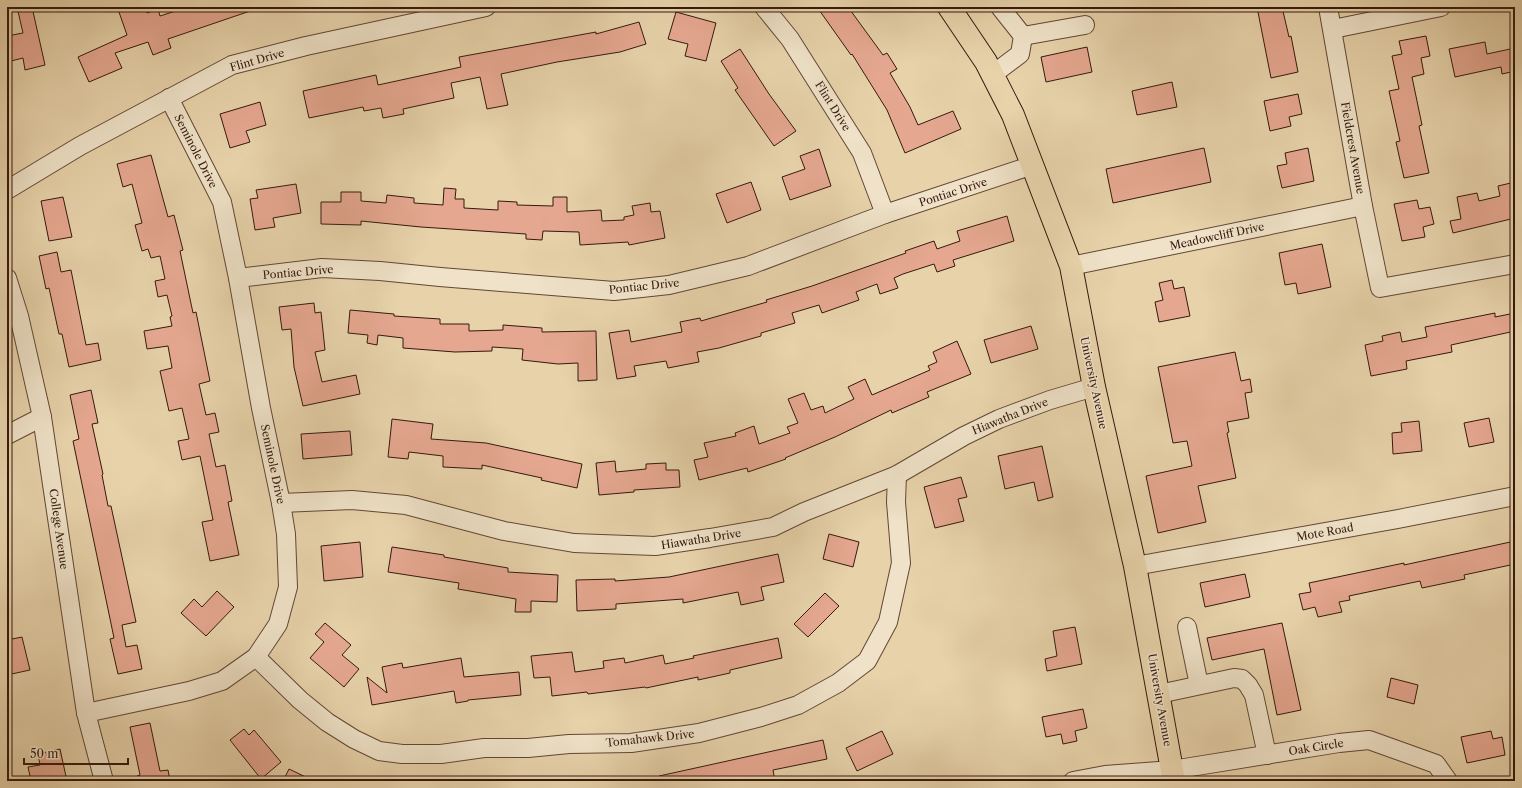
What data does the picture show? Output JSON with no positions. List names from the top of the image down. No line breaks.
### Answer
{"streets":{"main road":["University Avenue"],"street":["Flint Drive","Fieldcrest Avenue","Seminole Drive","Pontiac Drive","Meadowcliff Drive","Hiawatha Drive","College Avenue","Mote Road","Tomahawk Drive","Oak Circle"]},"crossings":[["Flint Drive","Seminole Drive"],["Flint Drive","Pontiac Drive"],["Fieldcrest Avenue","Meadowcliff Drive"],["Seminole Drive","Pontiac Drive"],["Seminole Drive","Hiawatha Drive"],["Seminole Drive","College Avenue"],["Seminole Drive","Tomahawk Drive"],["Pontiac Drive","University Avenue"],["Meadowcliff Drive","University Avenue"],["University Avenue","Hiawatha Drive"],["University Avenue","Mote Road"],["University Avenue","Oak Circle"],["Hiawatha Drive","Tomahawk Drive"]],"scale_bar":"50 m"}
